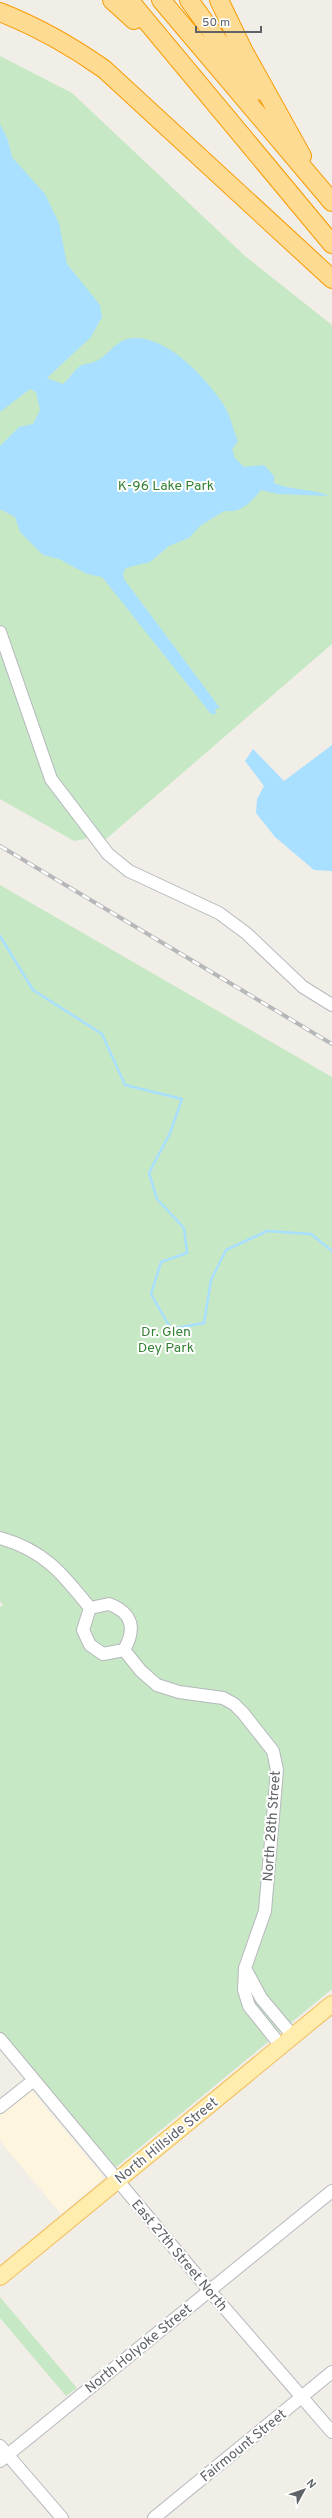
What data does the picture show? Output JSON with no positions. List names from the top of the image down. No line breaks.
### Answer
{"streets":{"main road":["North Hillside Street"],"street":["North 28th Street","East 27th Street North","North Holyoke Street","Fairmount Street"]},"crossings":[["North 28th Street","North Hillside Street"],["North Hillside Street","East 27th Street North"],["East 27th Street North","North Holyoke Street"],["East 27th Street North","Fairmount Street"]],"parks":["K-96 Lake Park","Dr. Glen Dey Park"],"scale_bar":"50 m","north":"top right"}
